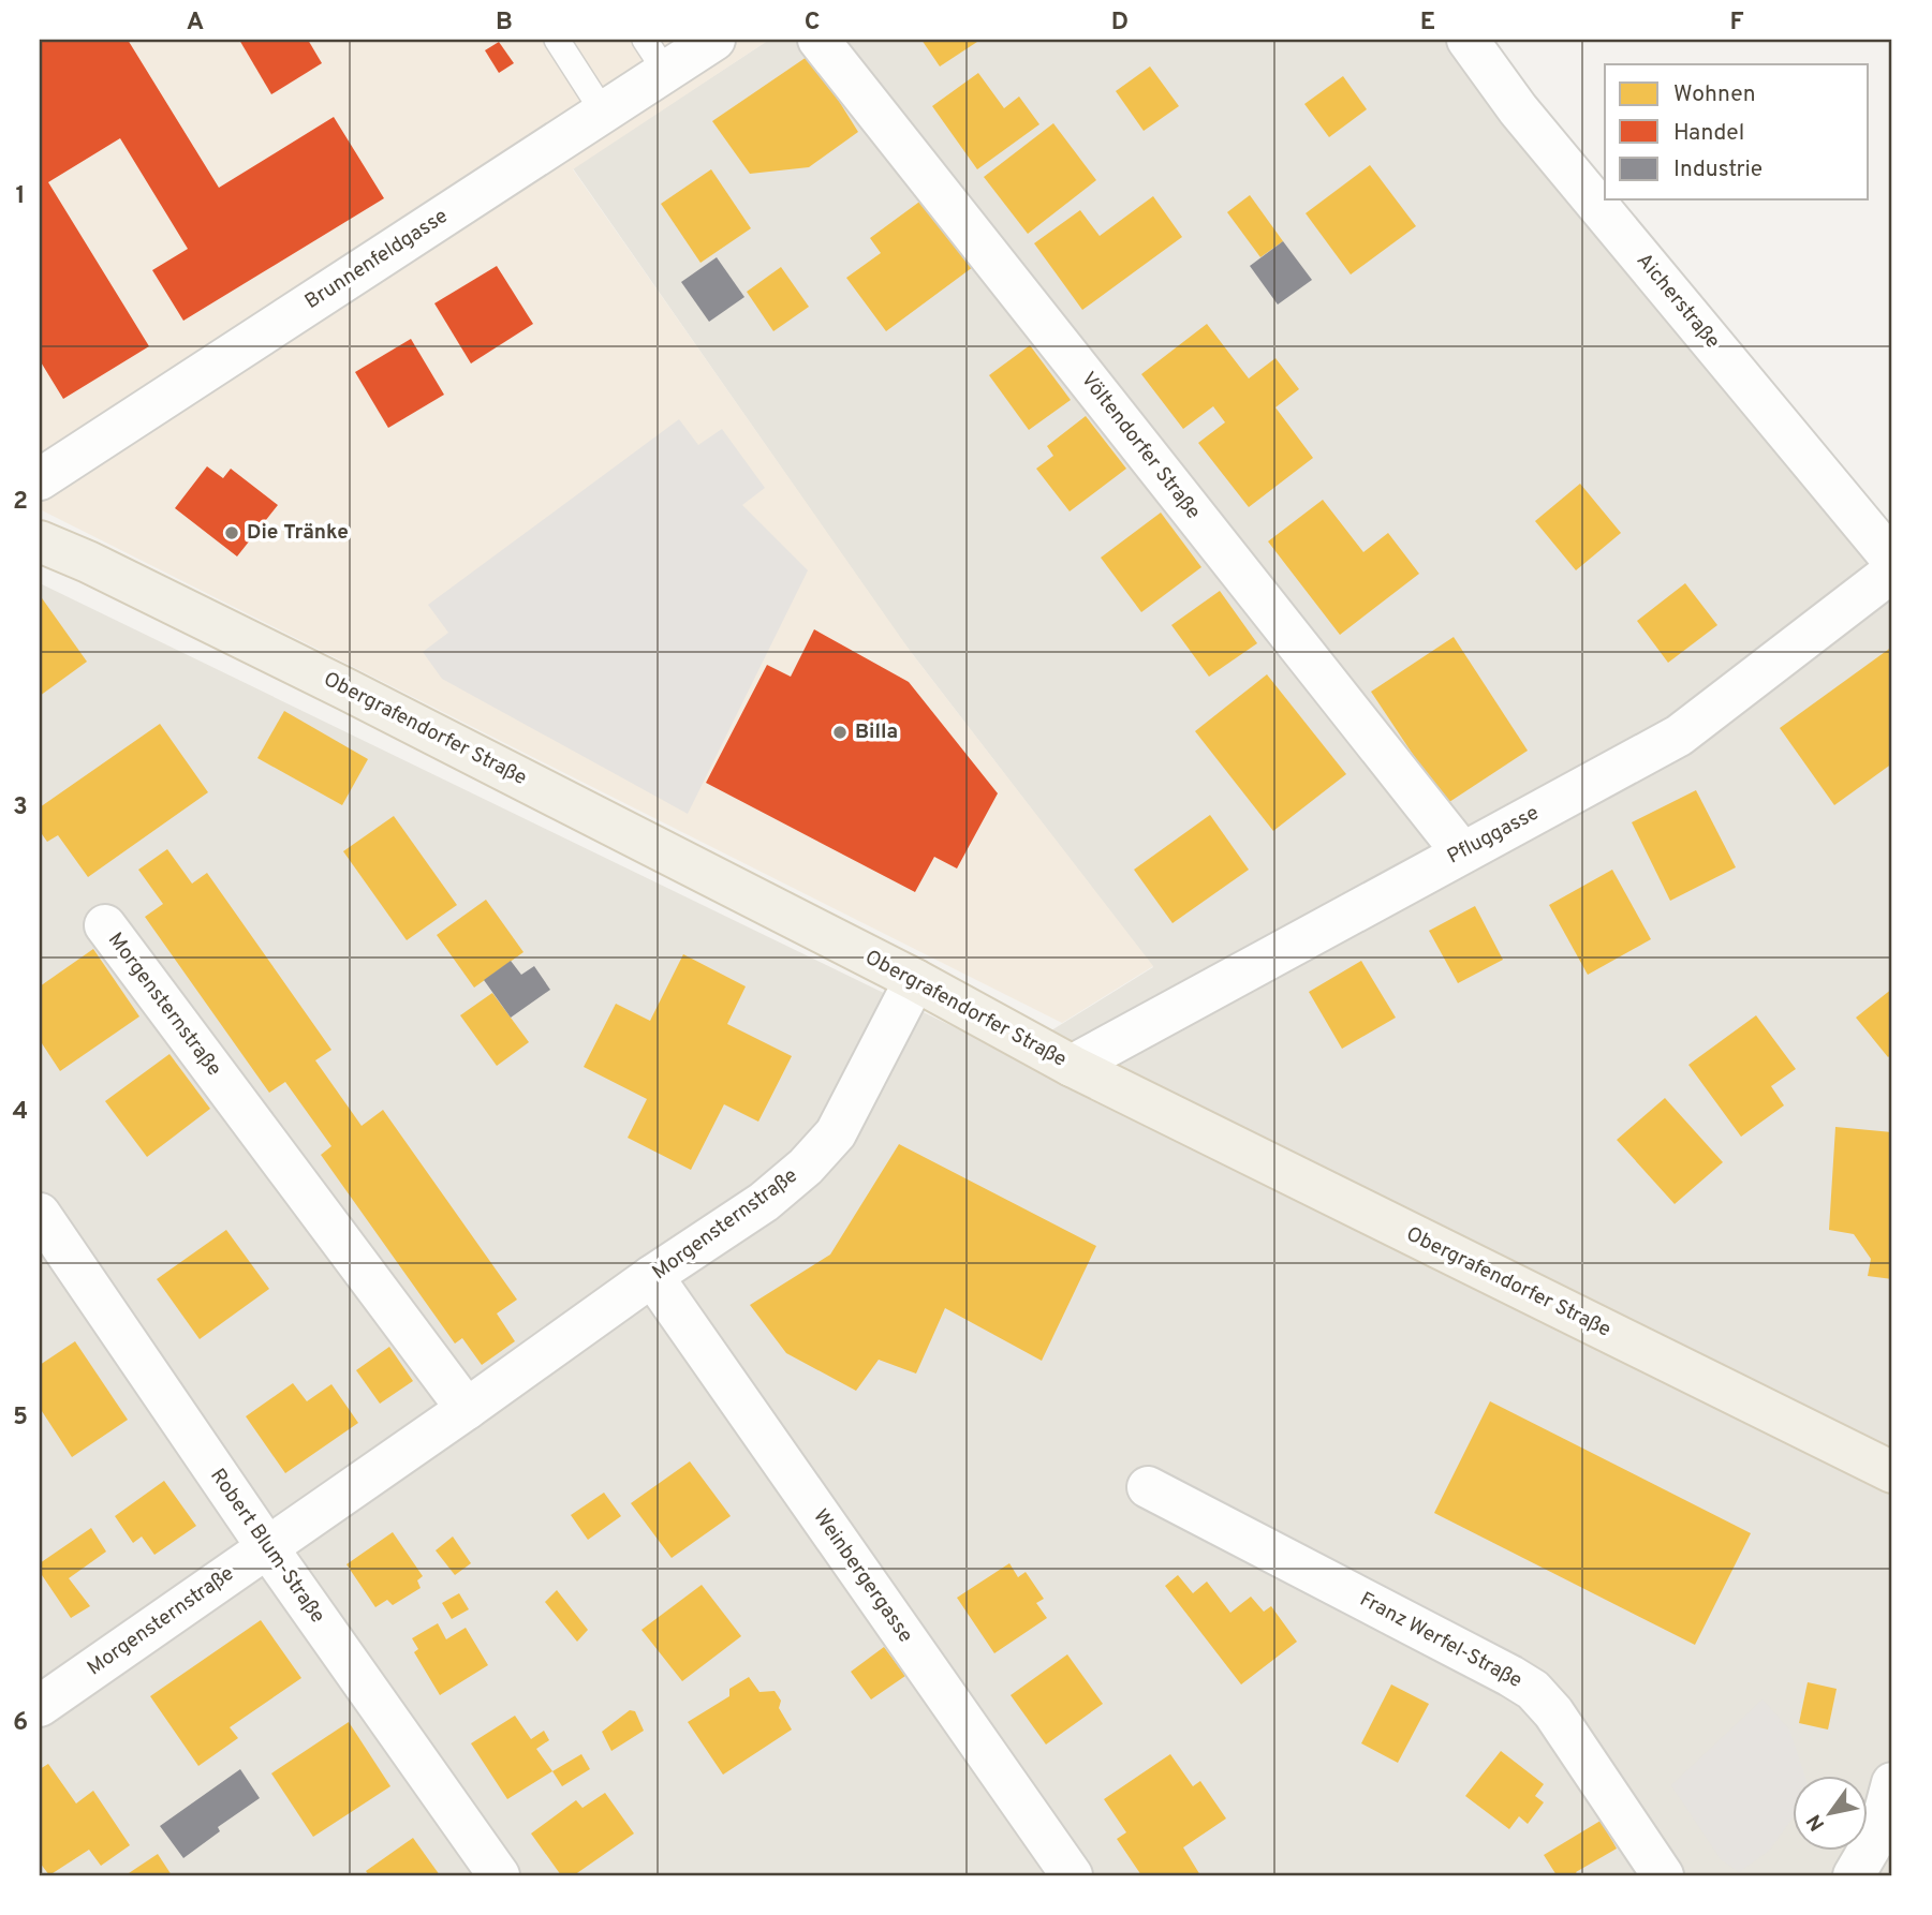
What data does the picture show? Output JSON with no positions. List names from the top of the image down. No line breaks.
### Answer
{"streets":{"main road":["Obergrafendorfer Straße"],"street":["Brunnenfeldgasse","Aicherstraße","Völtendorfer Straße","Pfluggasse","Morgensternstraße","Robert Blum-Straße","Weinbergergasse","Franz Werfel-Straße"]},"crossings":[["Völtendorfer Straße","Pfluggasse"],["Obergrafendorfer Straße","Pfluggasse"],["Obergrafendorfer Straße","Morgensternstraße"],["Morgensternstraße","Robert Blum-Straße"],["Morgensternstraße","Weinbergergasse"]],"places":["Die Tränke","Billa"],"legend":["Wohnen","Handel","Industrie"],"north":"bottom left","grid":{"columns":["A","B","C","D","E","F"],"rows":["1","2","3","4","5","6"]}}
